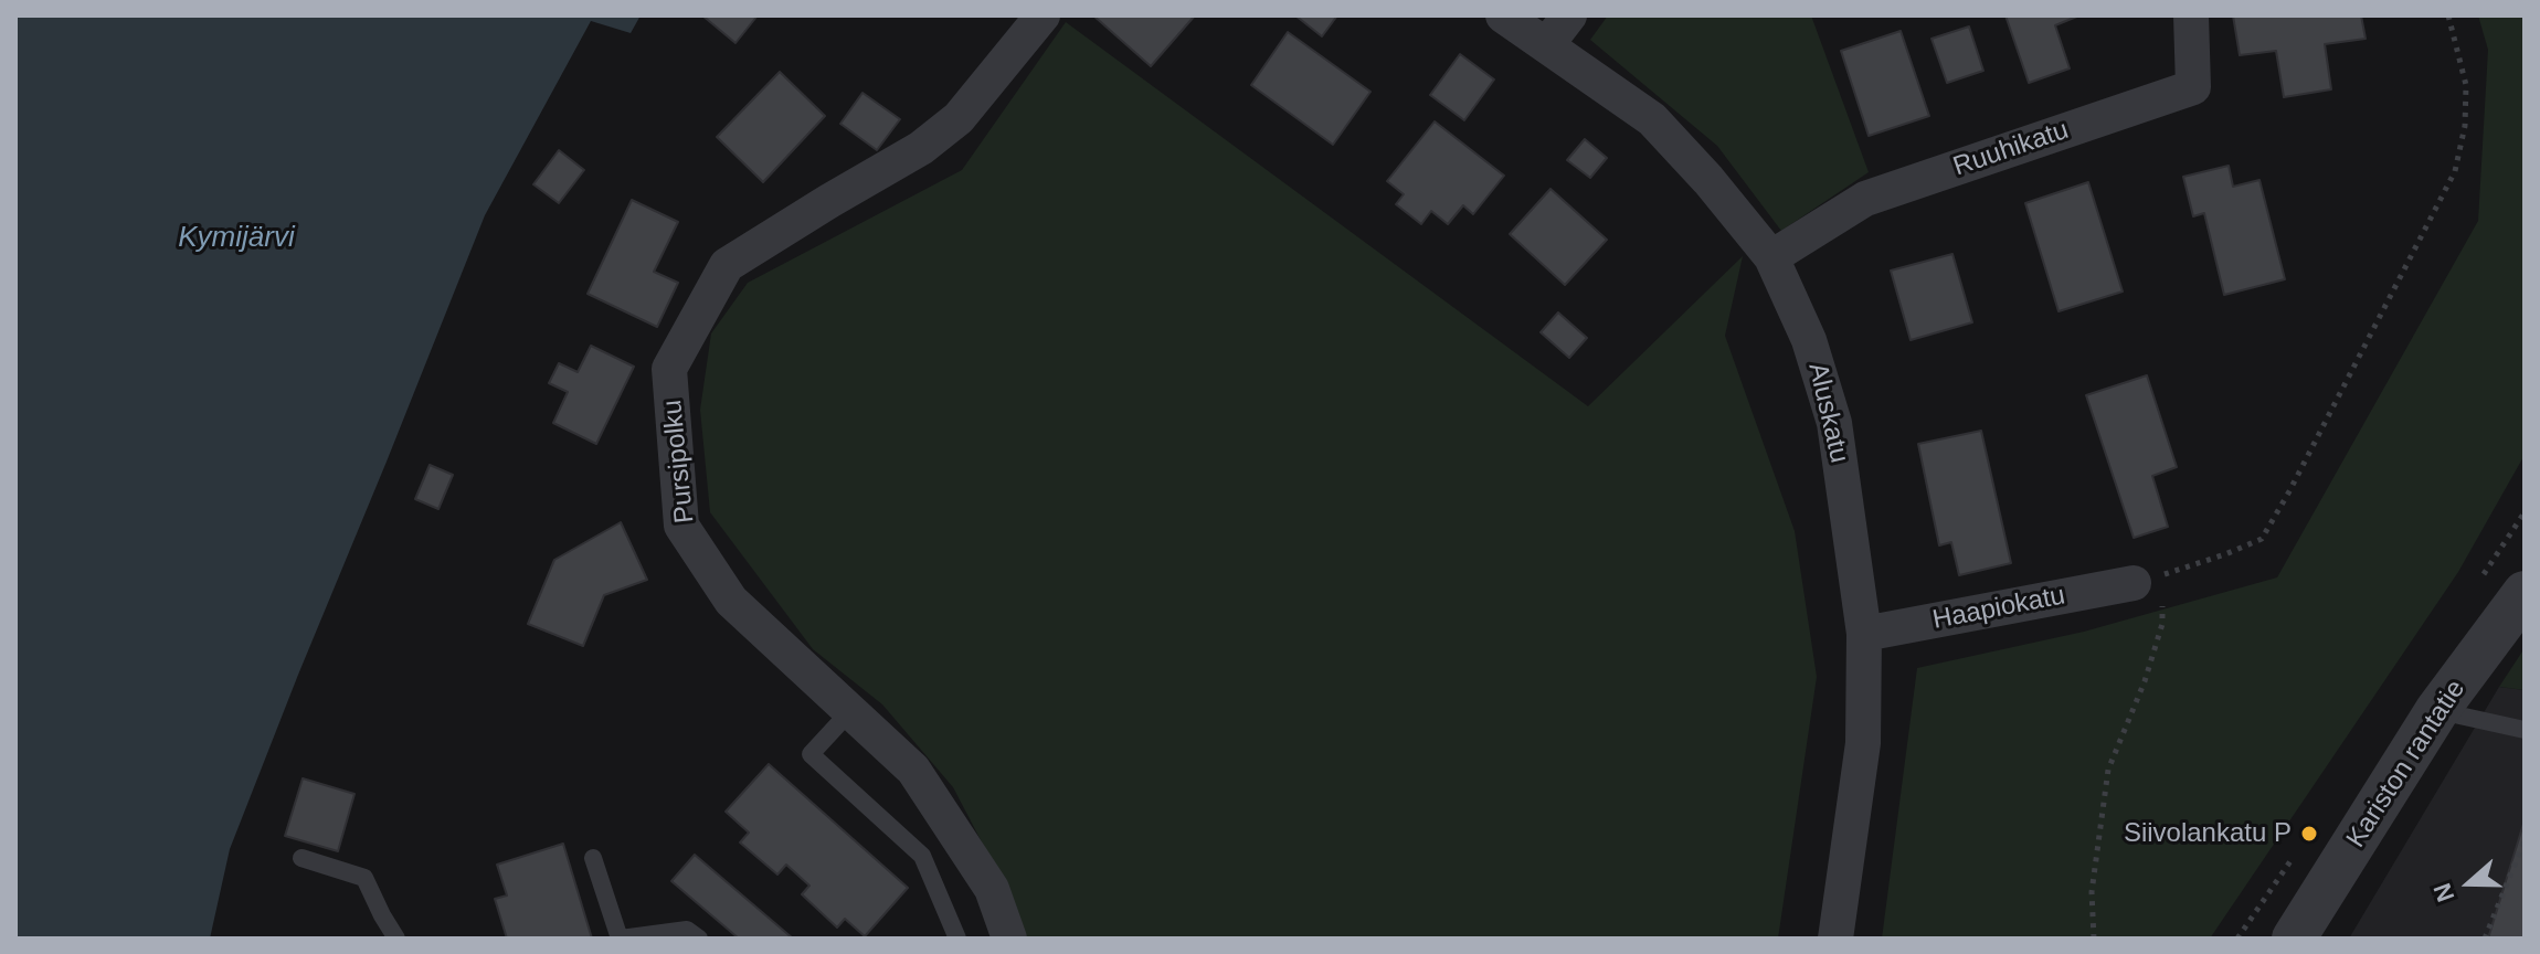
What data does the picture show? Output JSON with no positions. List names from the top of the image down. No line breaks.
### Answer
{"streets":{"street":["Ruuhikatu","Aluskatu","Pursipolku","Haapiokatu","Kariston rantatie"]},"crossings":[["Ruuhikatu","Aluskatu"],["Aluskatu","Haapiokatu"]],"water":["Kymijärvi"],"places":["Siivolankatu P"],"north":"left"}
